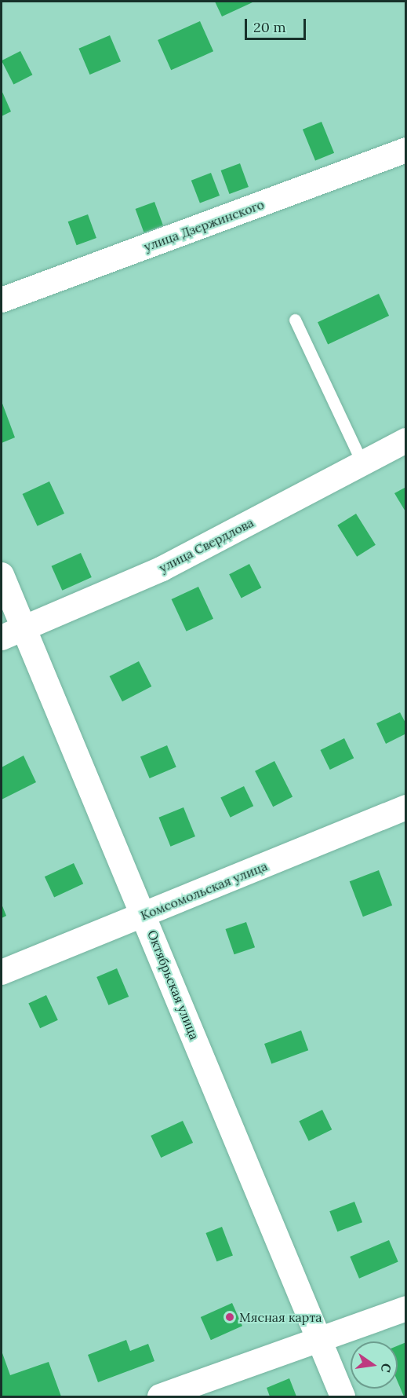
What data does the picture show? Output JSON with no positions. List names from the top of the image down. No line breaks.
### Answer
{"streets":{"street":["улица Дзержинского","улица Свердлова","Комсомольская улица","Октябрьская улица"]},"crossings":[["улица Свердлова","Октябрьская улица"],["Комсомольская улица","Октябрьская улица"]],"places":["Мясная карта"],"scale_bar":"20 m","north":"right"}
